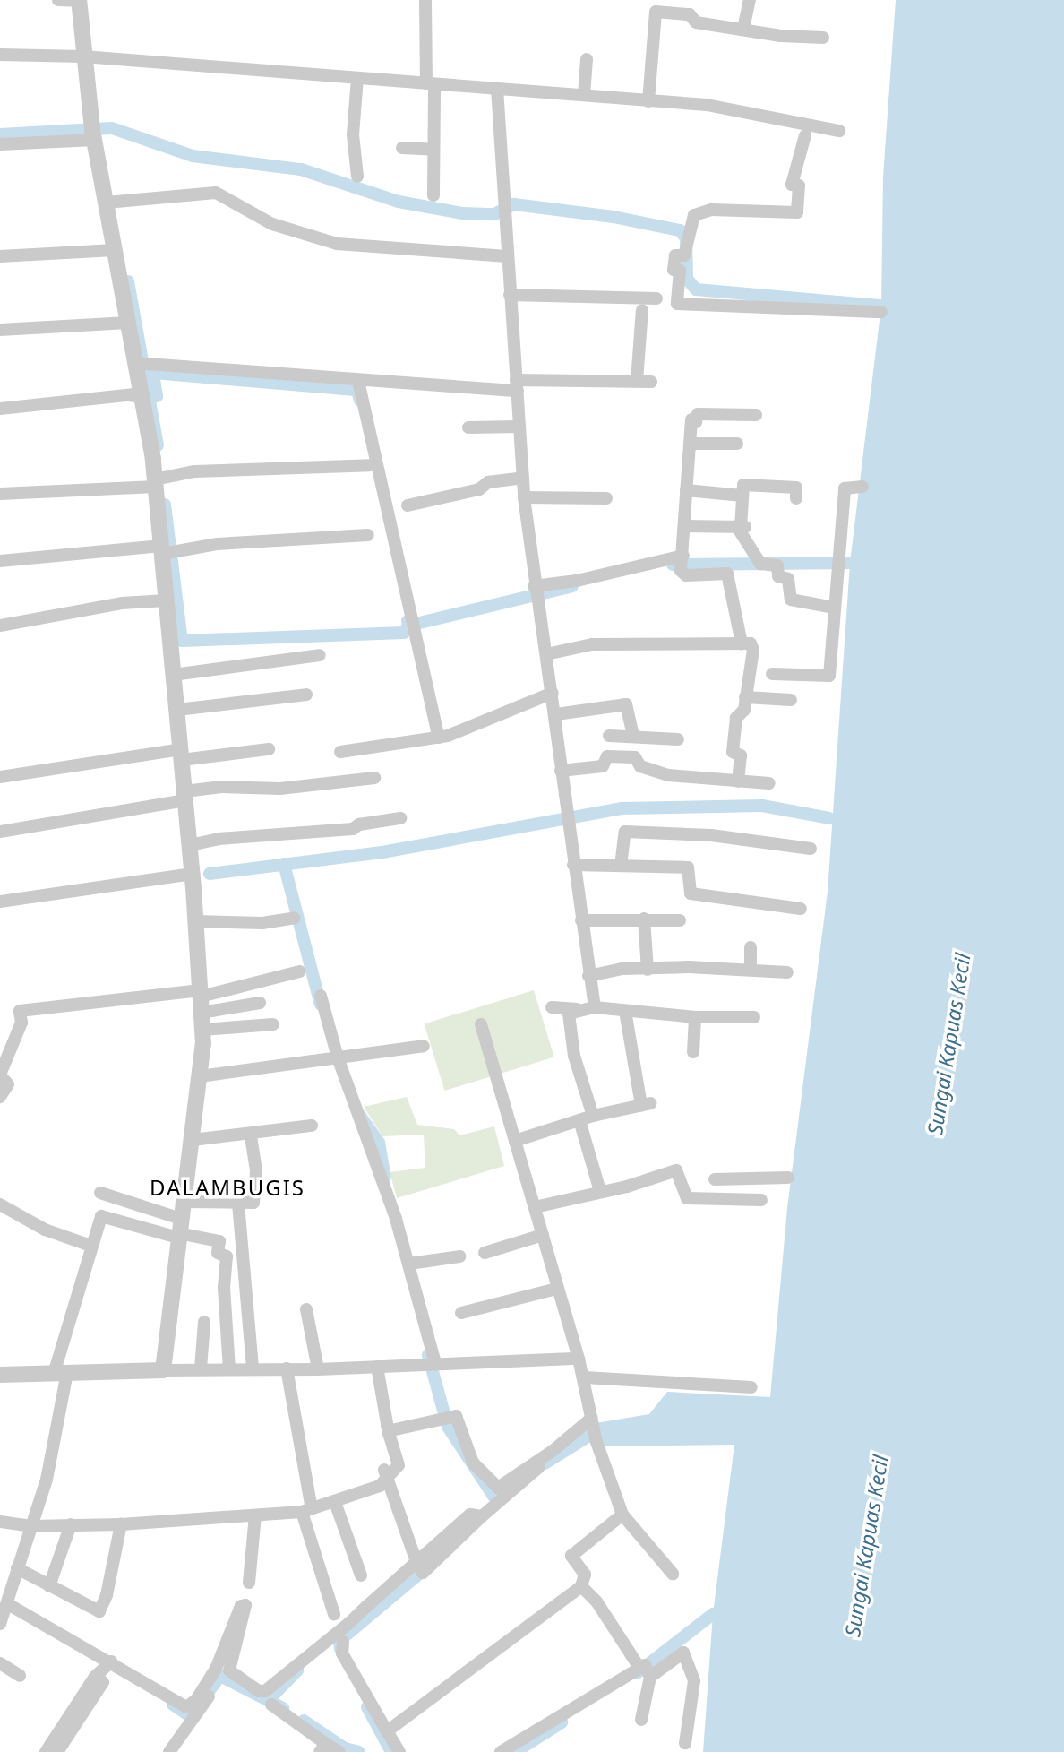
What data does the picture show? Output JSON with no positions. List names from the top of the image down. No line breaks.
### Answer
{"districts":["DALAMBUGIS"],"water":["Sungai Kapuas Kecil"]}
